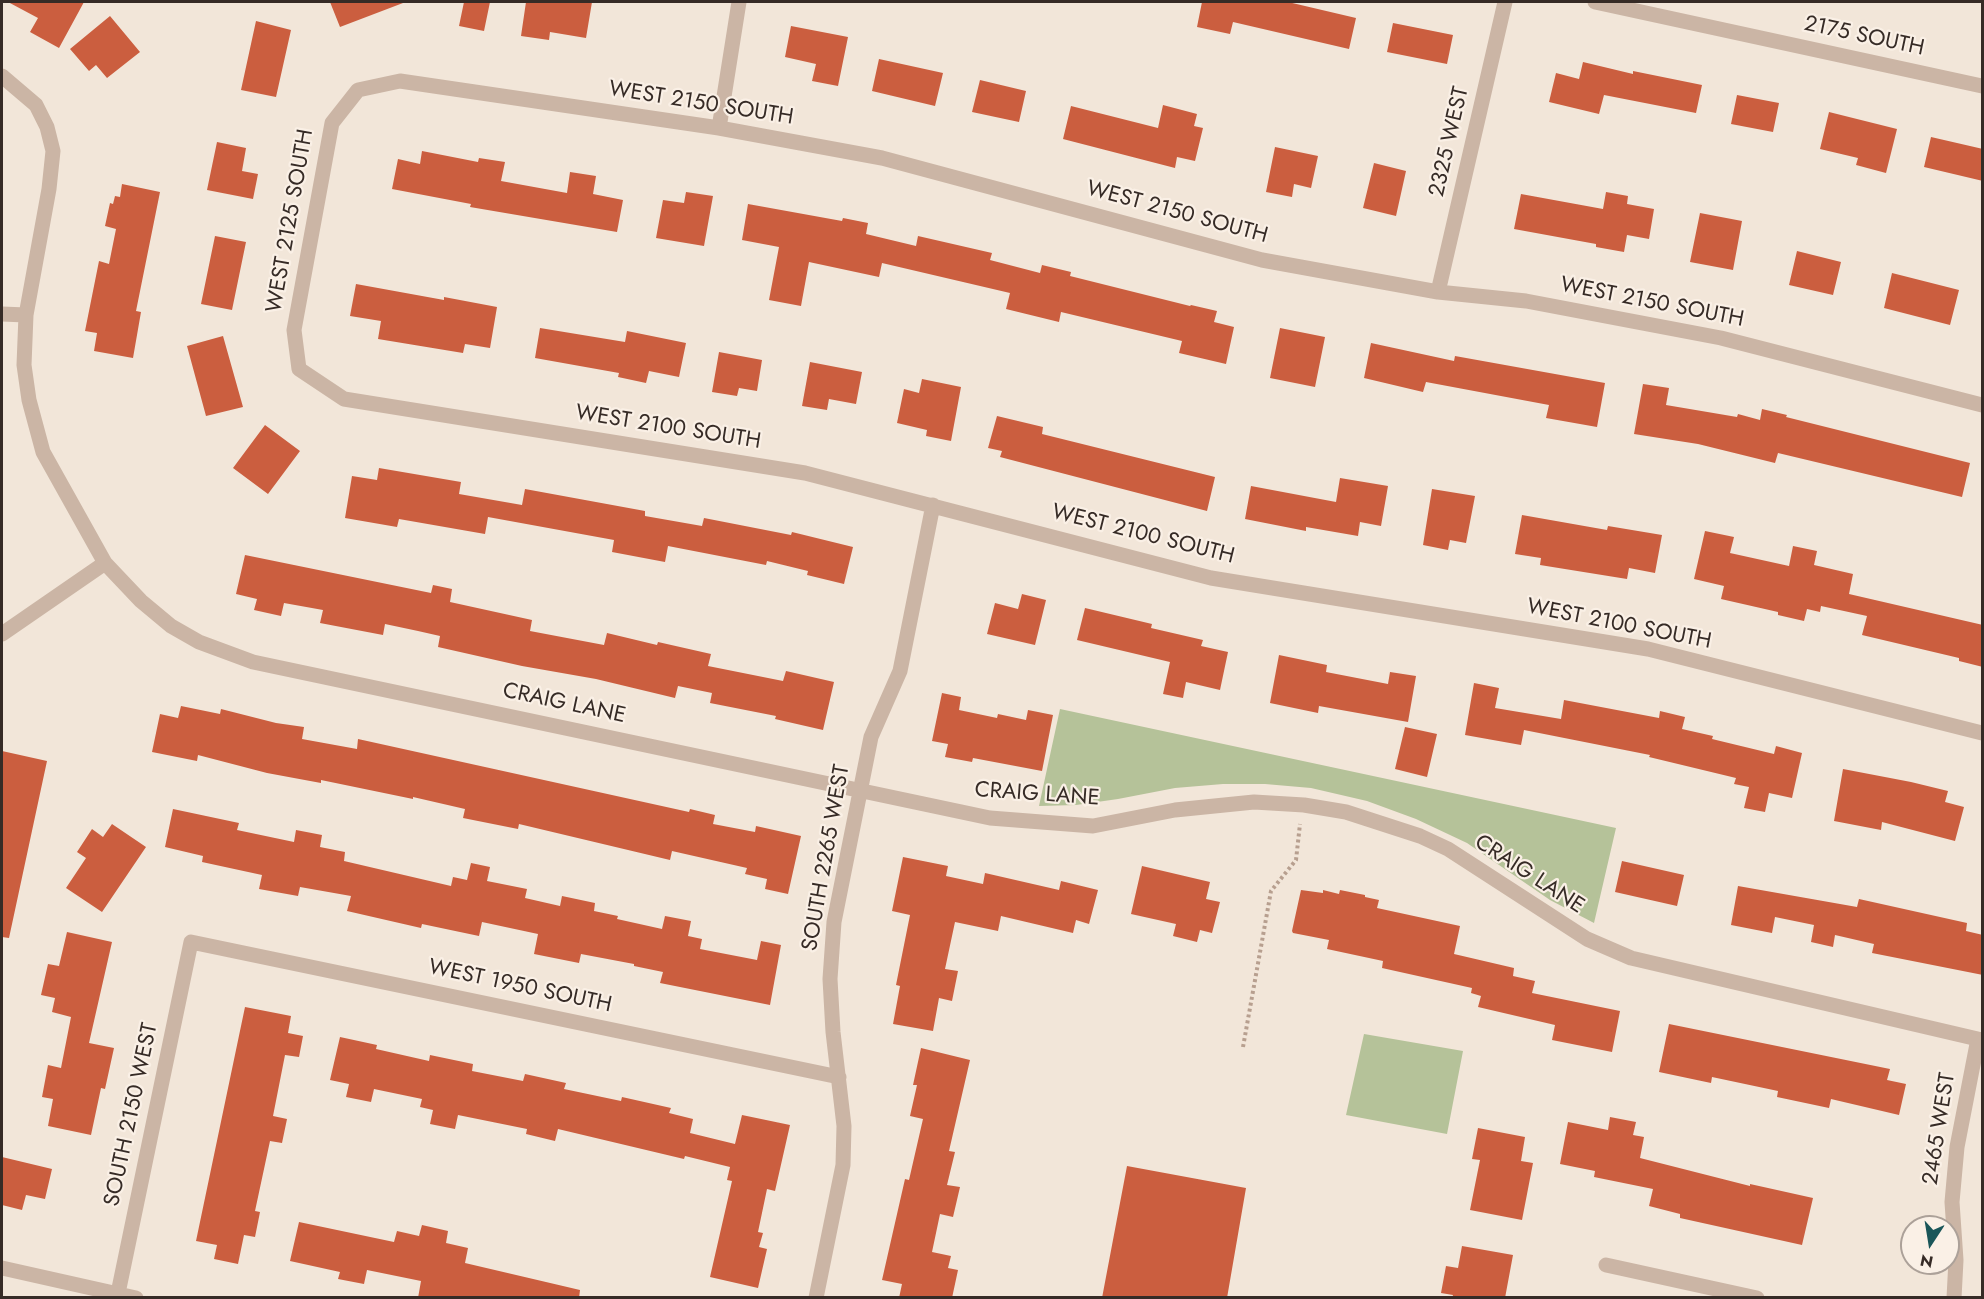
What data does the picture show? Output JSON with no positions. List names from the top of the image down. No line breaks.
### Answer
{"streets":{"street":["2175 SOUTH","WEST 2150 SOUTH","2325 WEST","WEST 2125 SOUTH","WEST 2100 SOUTH","CRAIG LANE","SOUTH 2265 WEST","WEST 1950 SOUTH","SOUTH 2150 WEST","2465 WEST"]},"crossings":[["WEST 2150 SOUTH","2325 WEST"],["WEST 2150 SOUTH","WEST 2125 SOUTH"],["WEST 2125 SOUTH","WEST 2100 SOUTH"],["WEST 2100 SOUTH","SOUTH 2265 WEST"],["CRAIG LANE","SOUTH 2265 WEST"],["CRAIG LANE","2465 WEST"],["SOUTH 2265 WEST","WEST 1950 SOUTH"],["WEST 1950 SOUTH","SOUTH 2150 WEST"]],"north":"bottom"}
